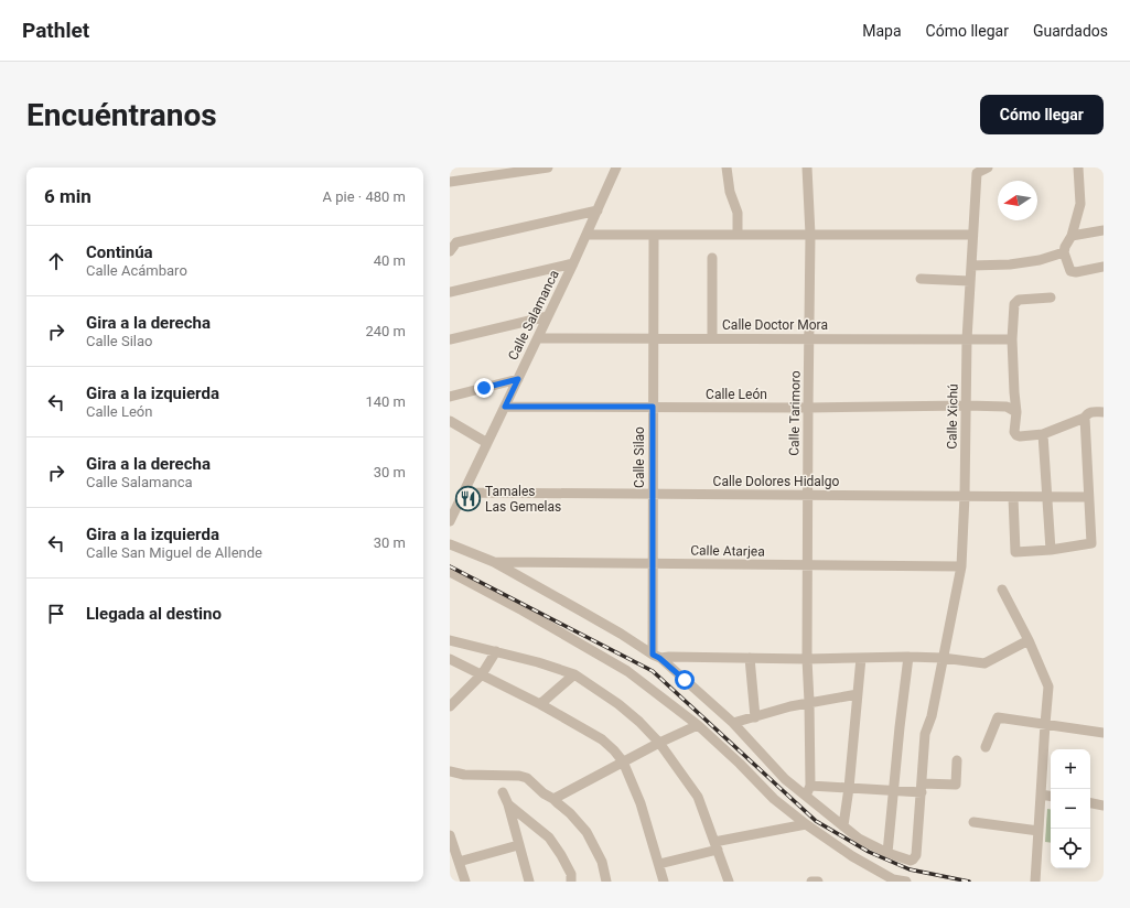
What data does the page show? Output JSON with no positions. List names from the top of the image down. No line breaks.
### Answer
{"streets":{"street":["Calle Salamanca","Calle Doctor Mora","Calle León","Calle Tarimoro","Calle Xichú","Calle Silao","Calle Dolores Hidalgo","Calle Atarjea"]},"crossings":[["Calle Salamanca","Calle Doctor Mora"],["Calle Salamanca","Calle León"],["Calle Salamanca","Calle Dolores Hidalgo"],["Calle Doctor Mora","Calle Tarimoro"],["Calle Doctor Mora","Calle Xichú"],["Calle Doctor Mora","Calle Silao"],["Calle León","Calle Tarimoro"],["Calle León","Calle Xichú"],["Calle León","Calle Silao"],["Calle Tarimoro","Calle Dolores Hidalgo"],["Calle Tarimoro","Calle Atarjea"],["Calle Xichú","Calle Dolores Hidalgo"],["Calle Xichú","Calle Atarjea"],["Calle Silao","Calle Dolores Hidalgo"],["Calle Silao","Calle Atarjea"]],"places":{"restaurant":["Tamales Las Gemelas"]},"north":"left","page":{"header":"Pathlet","nav":["Mapa","Cómo llegar","Guardados"],"buttons":"Cómo llegar","title":"Encuéntranos","heading":["6 min","A pie · 480 m"],"list":[["Continúa","Calle Acámbaro","40 m"],["Gira a la derecha","Calle Silao","240 m"],["Gira a la izquierda","Calle León","140 m"],["Gira a la derecha","Calle Salamanca","30 m"],["Gira a la izquierda","Calle San Miguel de Allende","30 m"],"Llegada al destino"],"map_buttons":["+","−"]}}
